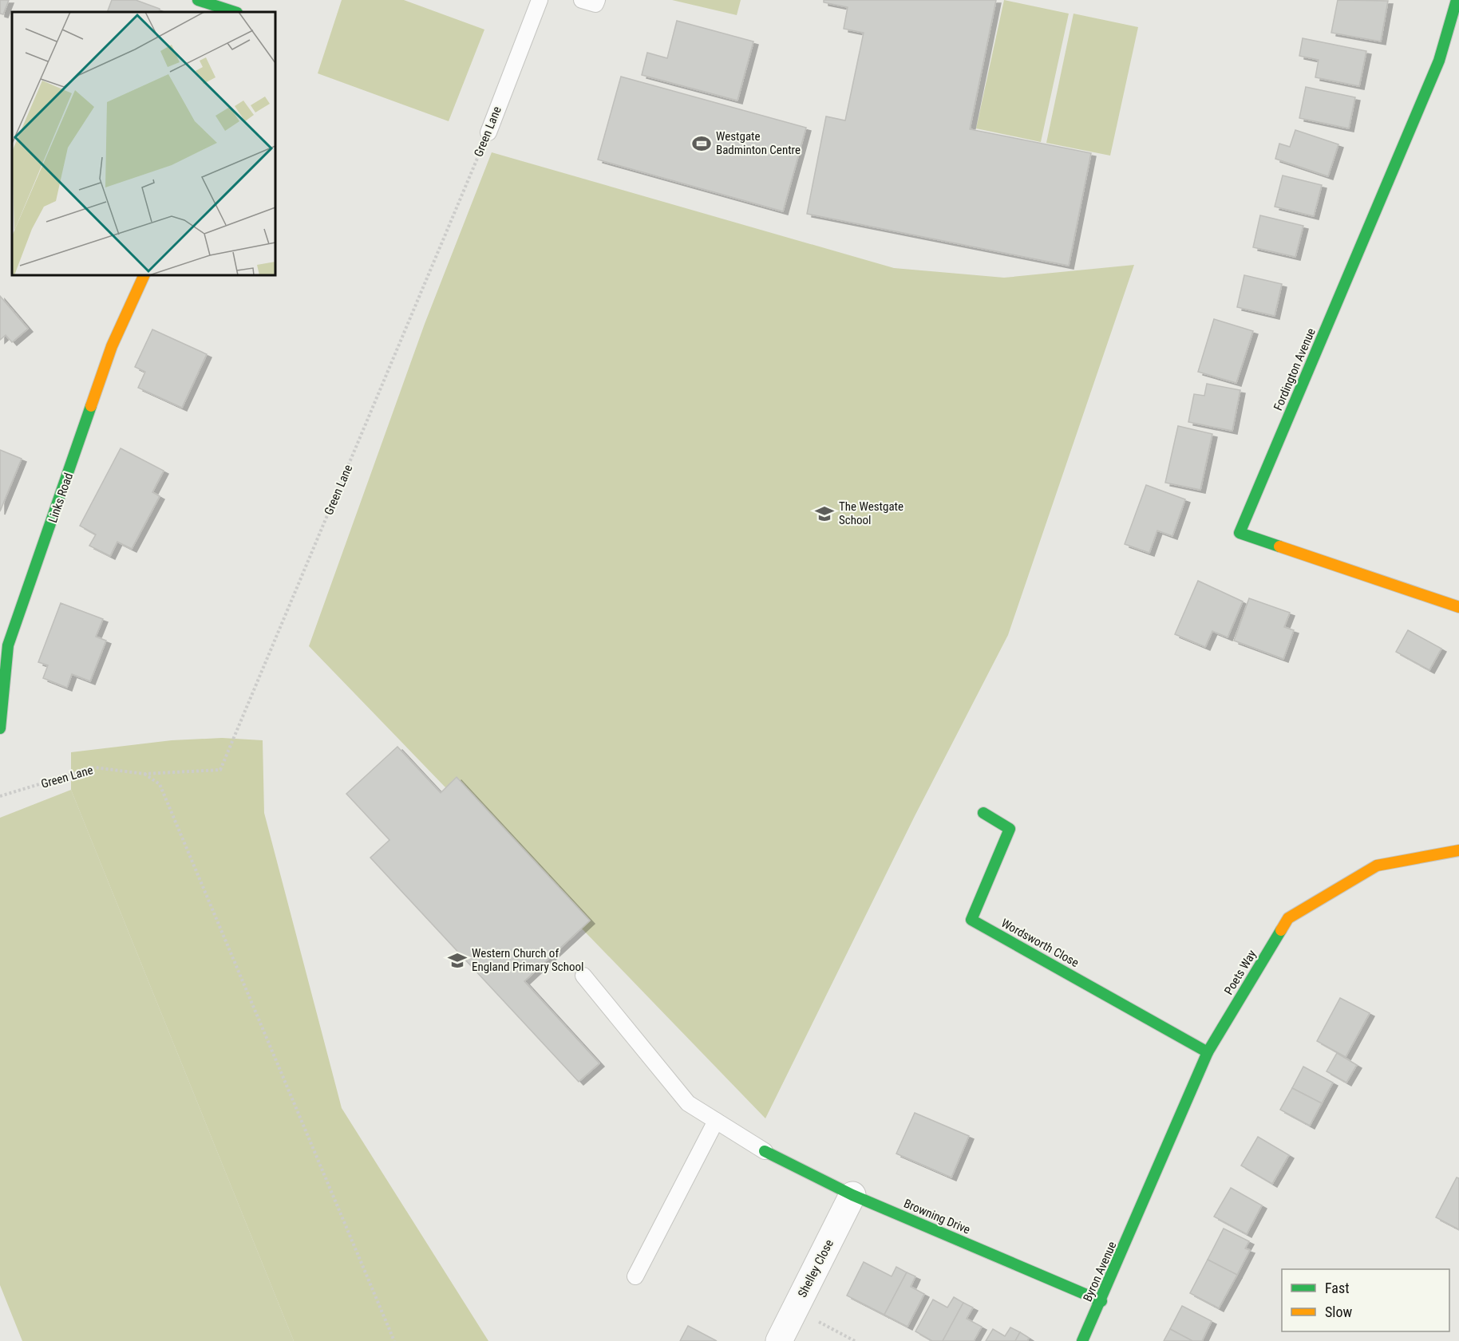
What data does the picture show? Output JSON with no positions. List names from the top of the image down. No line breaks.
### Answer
{"streets":{"street":["Fordington Avenue","Links Road","Wordsworth Close","Poets Way","Browning Drive","Shelley Close","Byron Avenue"],"lane":["Green Lane"]},"crossings":[["Wordsworth Close","Poets Way"],["Poets Way","Byron Avenue"],["Browning Drive","Shelley Close"],["Browning Drive","Byron Avenue"]],"places":{"sports":["Westgate Badminton Centre"],"school or university":["The Westgate School","Western Church of England Primary School"]},"legend":["Fast","Slow"]}
